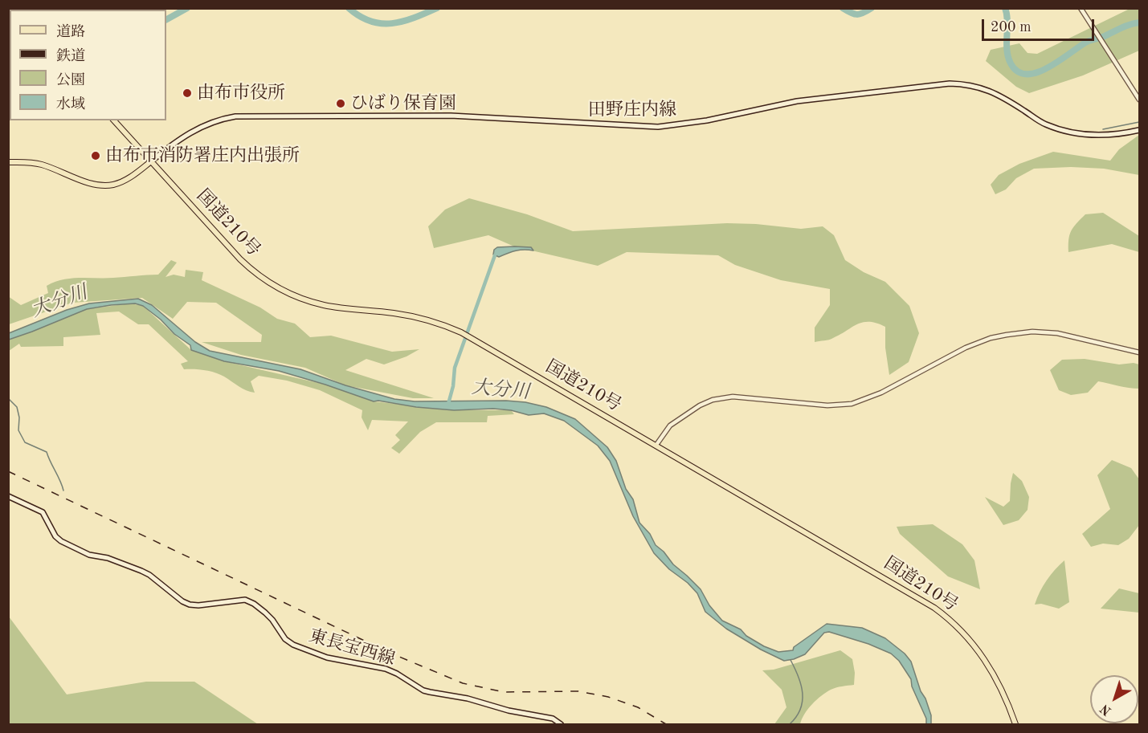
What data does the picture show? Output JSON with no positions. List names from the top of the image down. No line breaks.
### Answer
{"streets":{"main road":["田野庄内線","国道210号","東長宝西線"]},"crossings":[["田野庄内線","国道210号"]],"water":["大分川"],"places":["由布市役所","ひばり保育園","由布市消防署庄内出張所"],"legend":["道路","鉄道","公園","水域"],"scale_bar":"200 m","north":"bottom left"}
